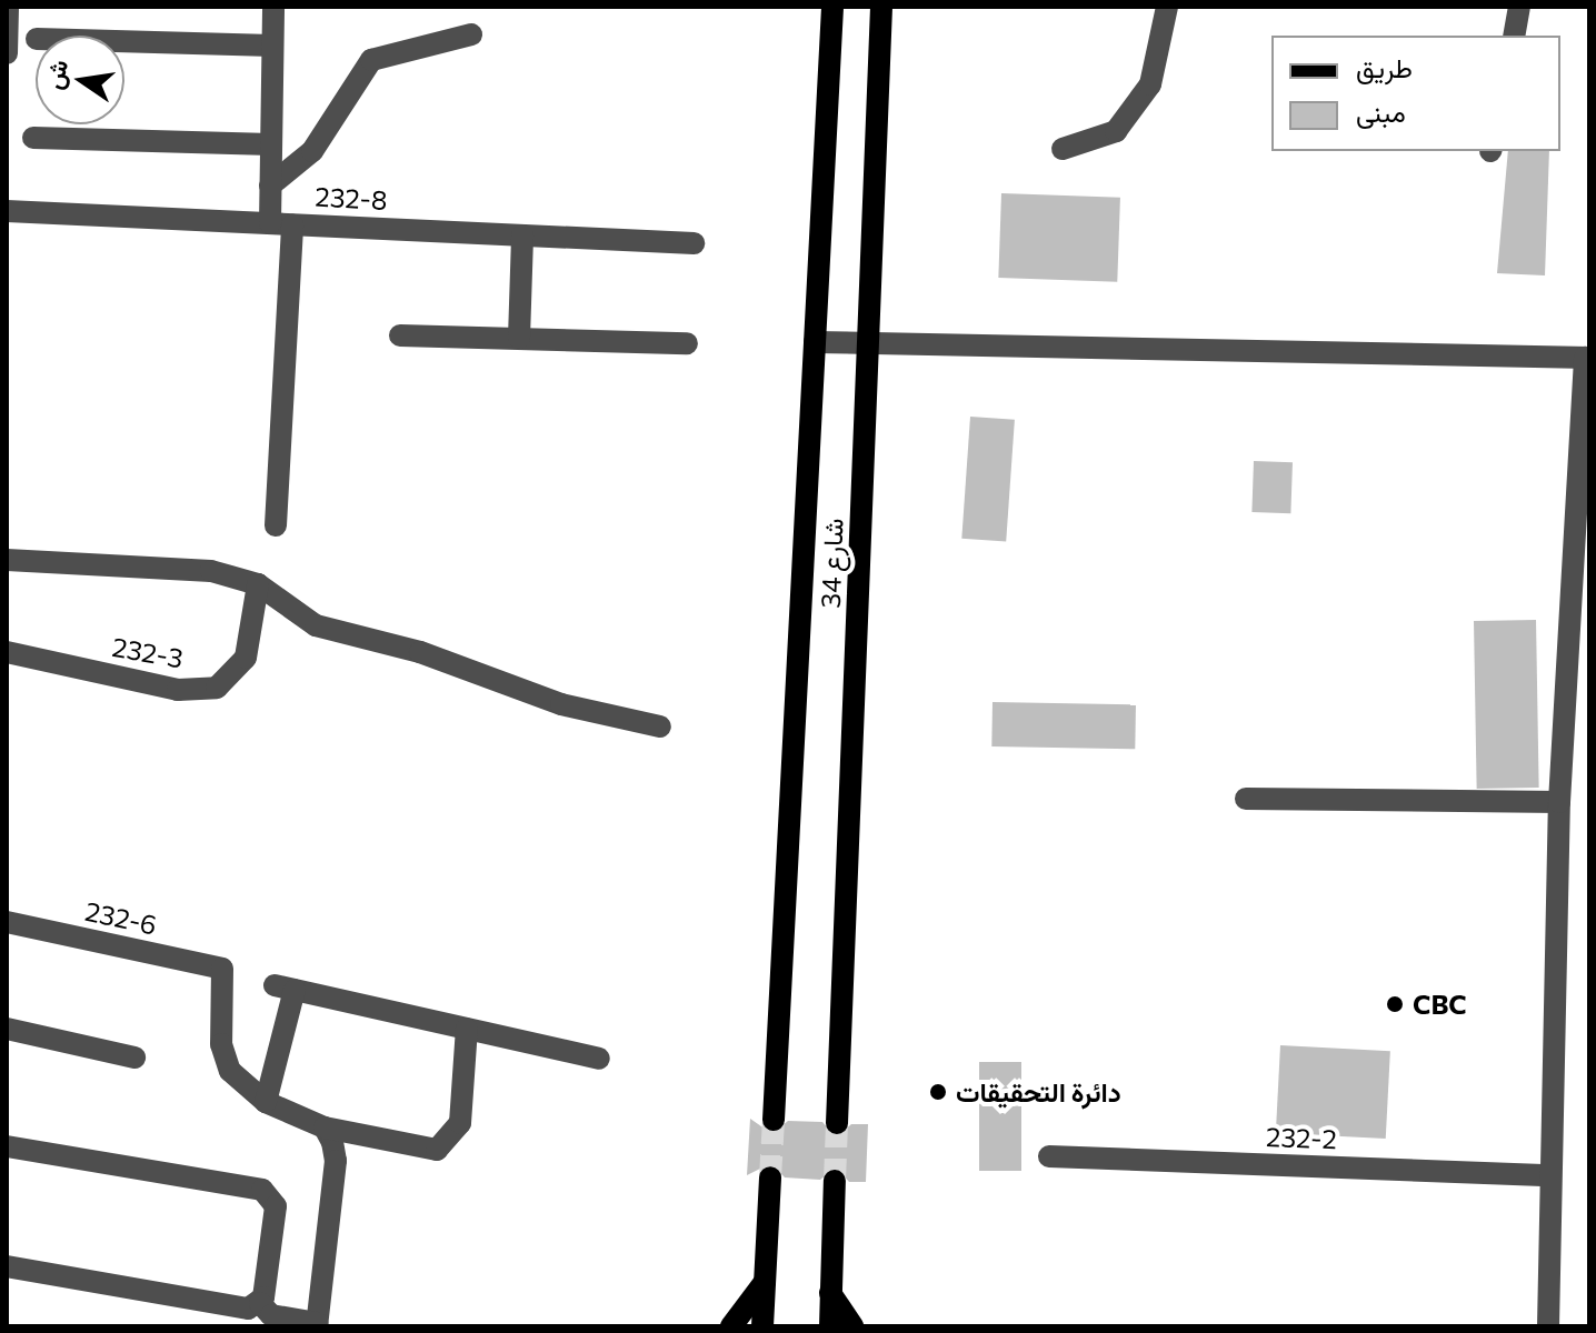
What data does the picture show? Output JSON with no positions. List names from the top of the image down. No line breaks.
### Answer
{"streets":{"main road":["شارع 34"],"street":["232-8","232-3","232-6","232-2"]},"places":["CBC","دائرة التحقيقات"],"legend":["طريق","مبنى"],"north":"left"}
